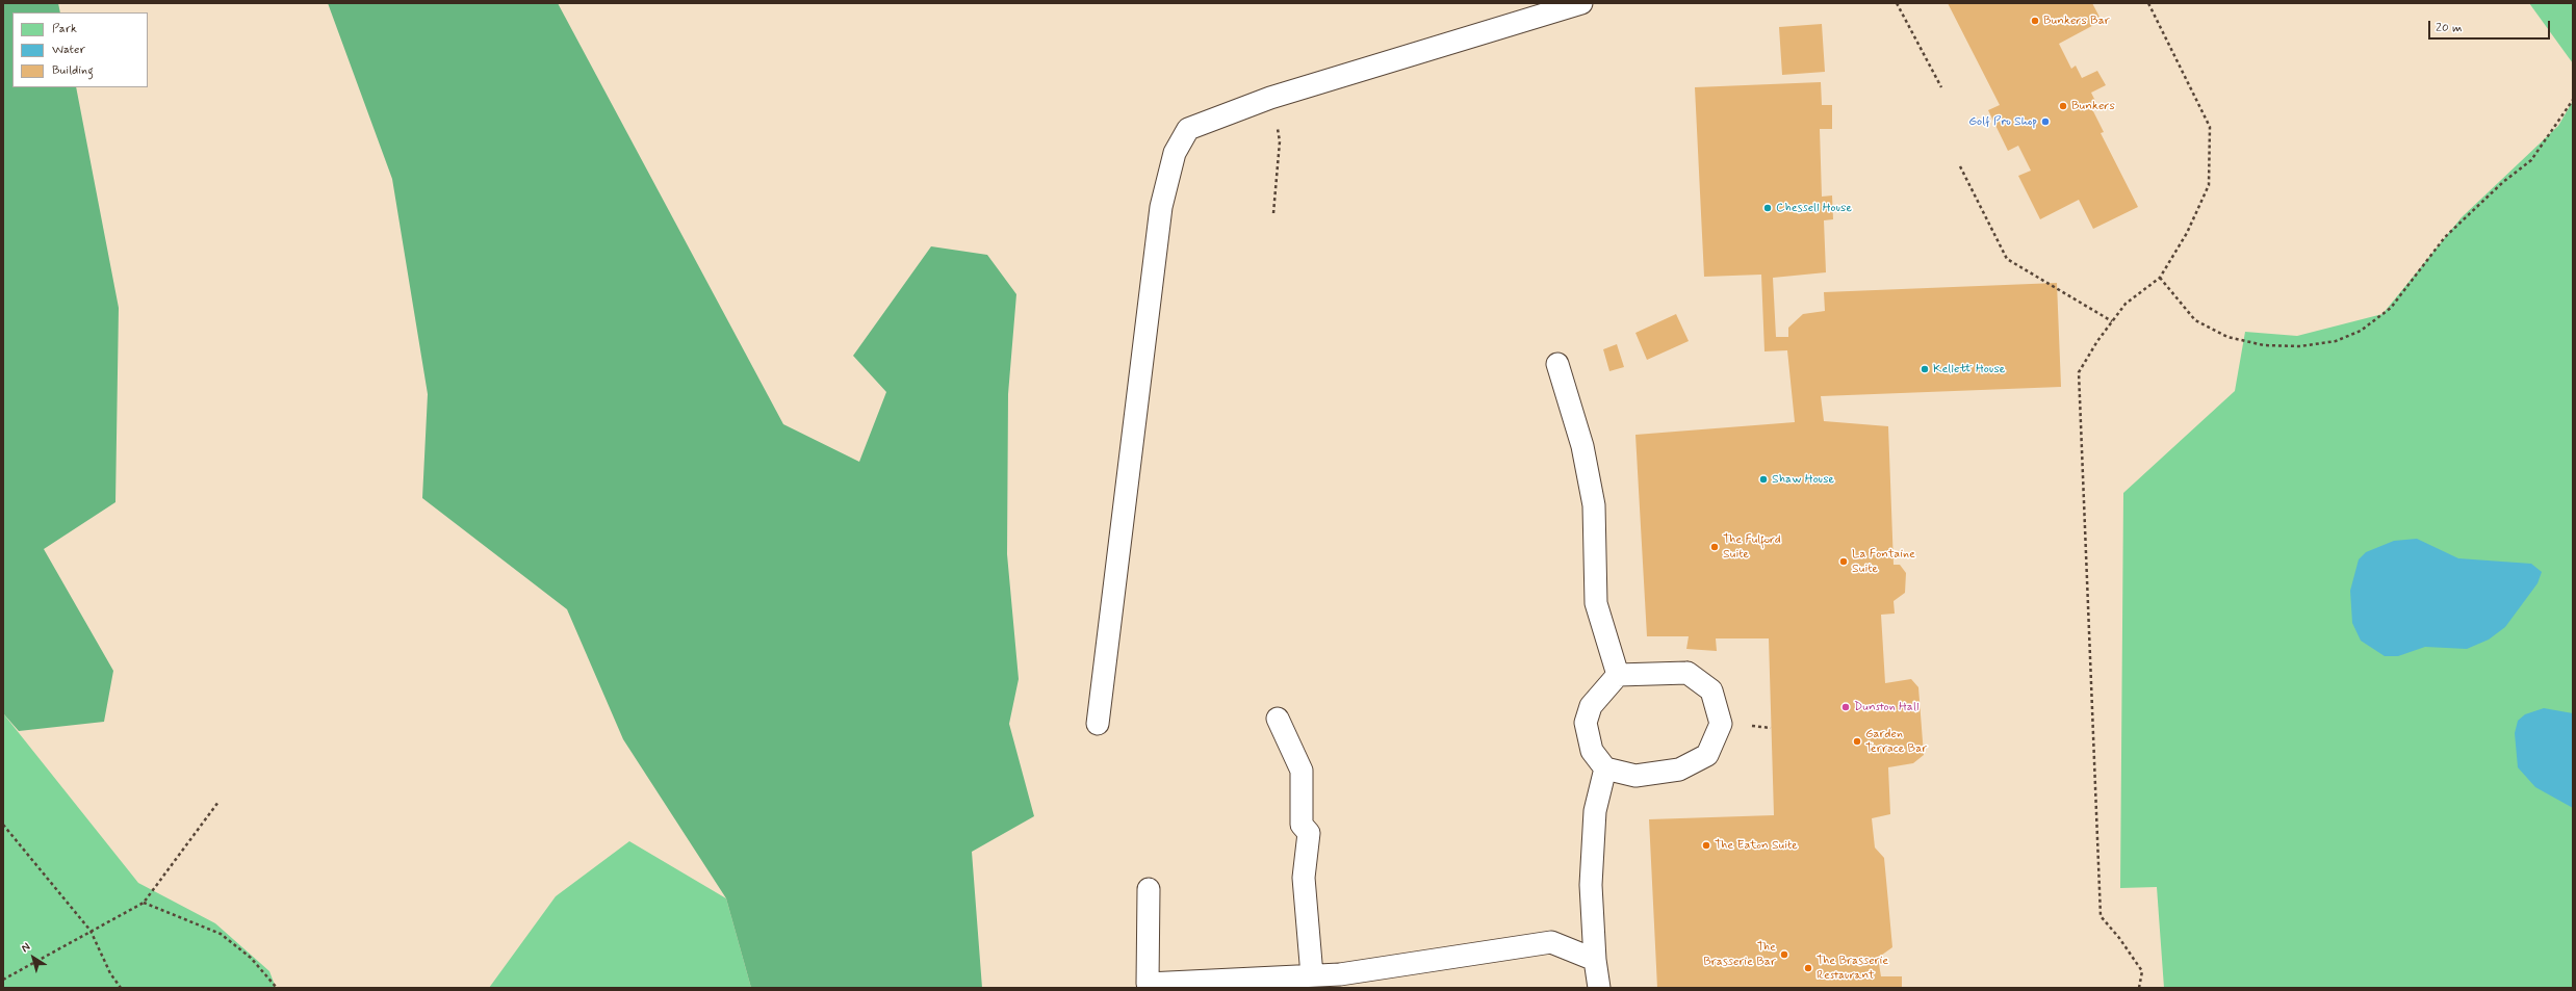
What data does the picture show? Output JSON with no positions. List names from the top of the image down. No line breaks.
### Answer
{"places":["Bunkers Bar","Bunkers","Golf Pro Shop","Chessell House","Kellett House","Shaw House","The Fulford Suite","La Fontaine Suite","Dunston Hall","Garden Terrace Bar","The Eaton Suite","The Brasserie Bar","The Brasserie Restaurant"],"legend":["Park","Water","Building"],"scale_bar":"20 m","north":"top left"}
